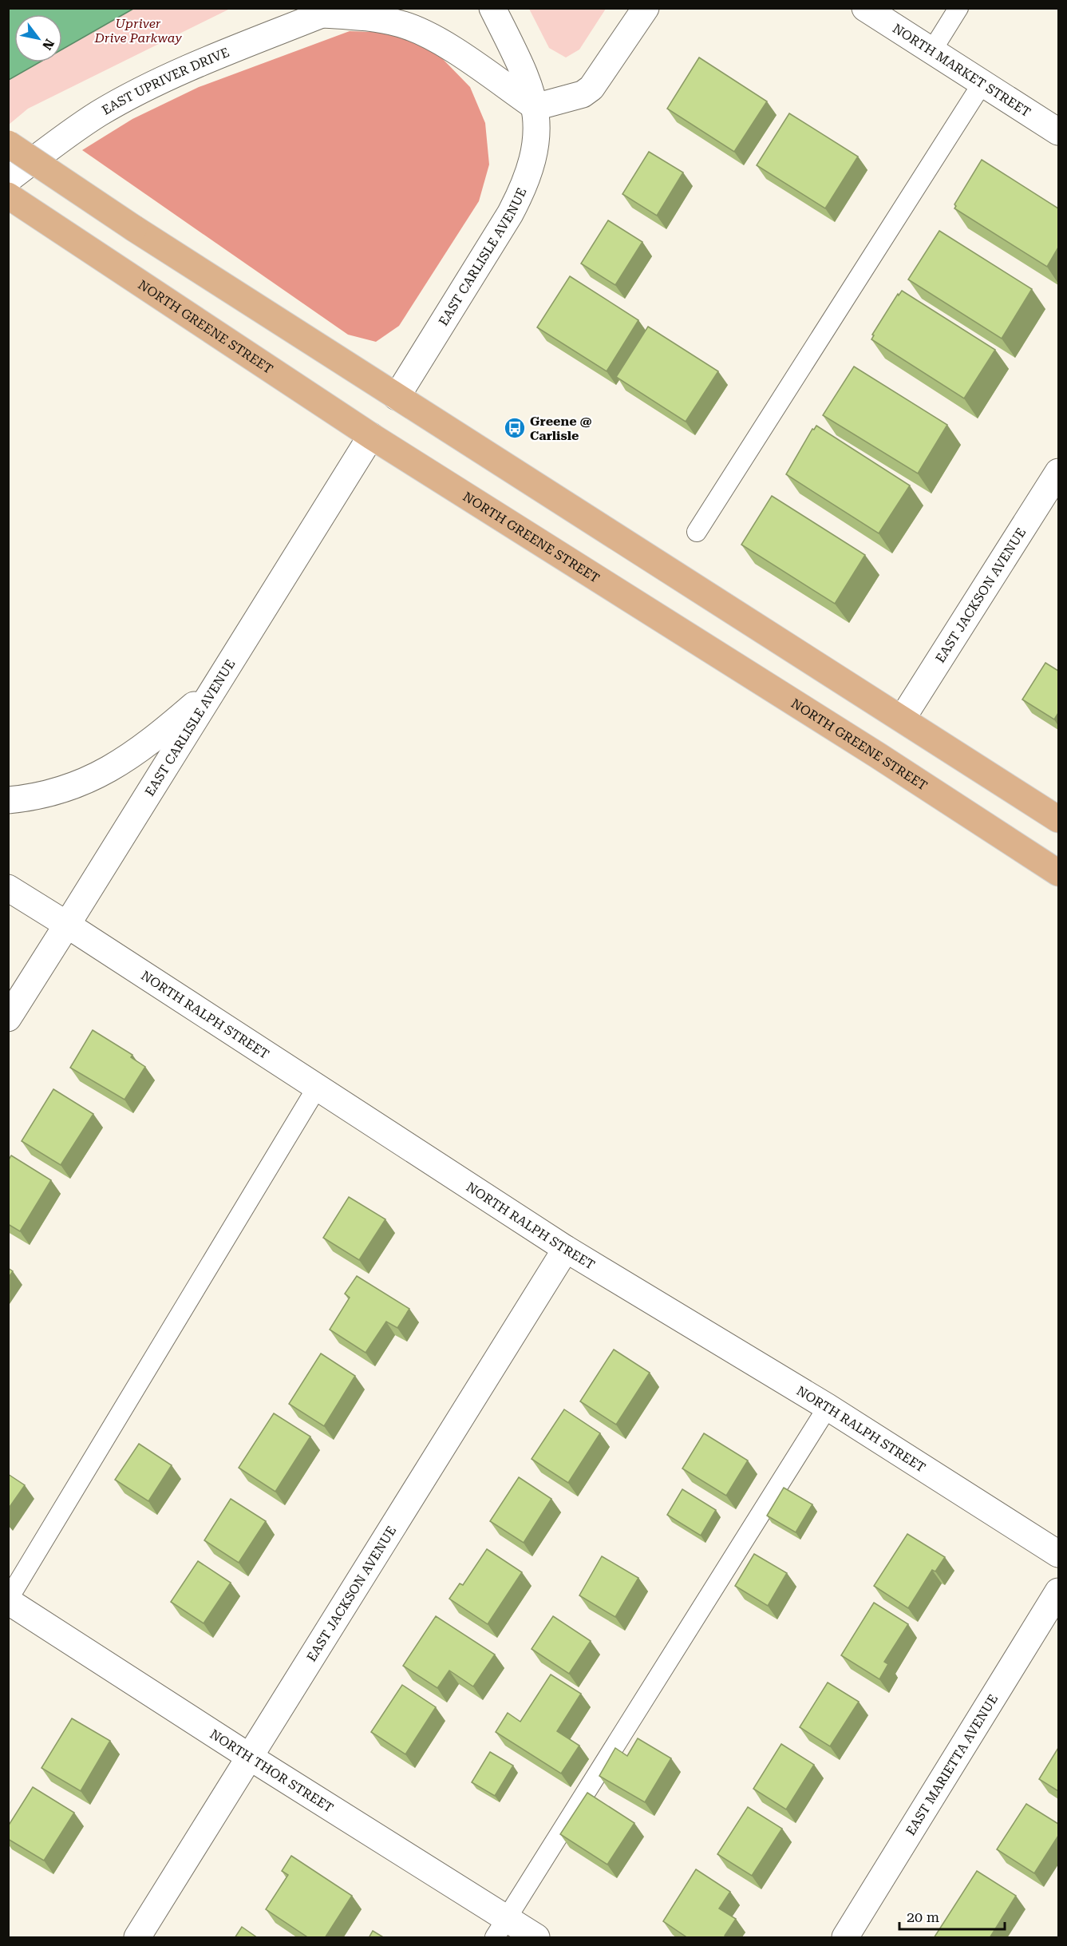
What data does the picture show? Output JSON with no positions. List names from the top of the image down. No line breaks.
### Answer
{"streets":{"main road":["NORTH GREENE STREET"],"street":["NORTH MARKET STREET","EAST UPRIVER DRIVE","EAST CARLISLE AVENUE","EAST JACKSON AVENUE","NORTH RALPH STREET","EAST MARIETTA AVENUE","NORTH THOR STREET"]},"crossings":[["EAST CARLISLE AVENUE","NORTH GREENE STREET"],["EAST CARLISLE AVENUE","NORTH RALPH STREET"],["EAST JACKSON AVENUE","NORTH RALPH STREET"],["EAST JACKSON AVENUE","NORTH THOR STREET"]],"parks":["Upriver Drive Parkway"],"places":{"bus stop":["Greene @ Carlisle"]},"scale_bar":"20 m","north":"bottom right"}
